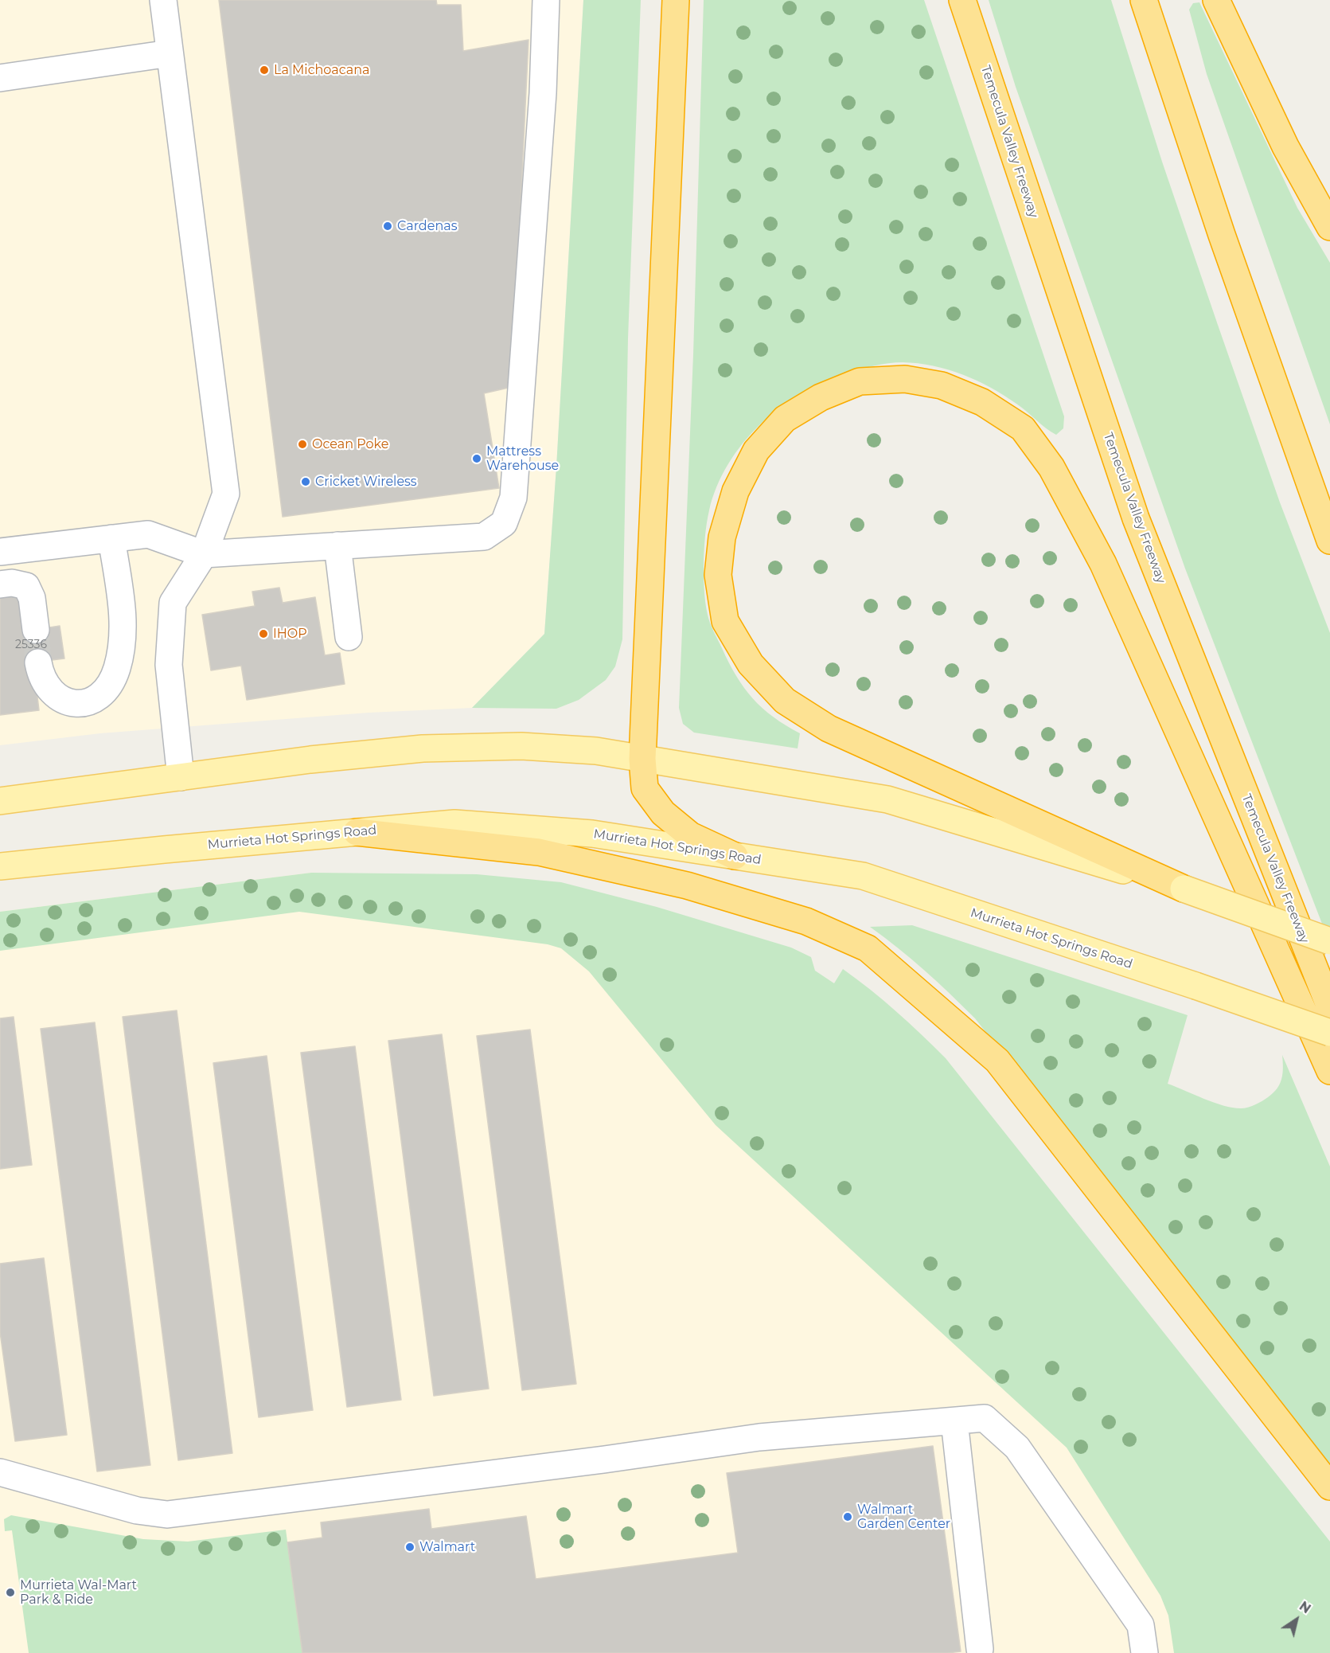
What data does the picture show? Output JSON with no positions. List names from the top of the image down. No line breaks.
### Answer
{"streets":{"highway":["Temecula Valley Freeway"],"main road":["Murrieta Hot Springs Road"]},"places":["La Michoacana","Cardenas","Ocean Poke","Mattress Warehouse","Cricket Wireless","IHOP","Walmart Garden Center","Walmart","Murrieta Wal-Mart Park & Ride"],"house_numbers":["25336"],"north":"top right"}
